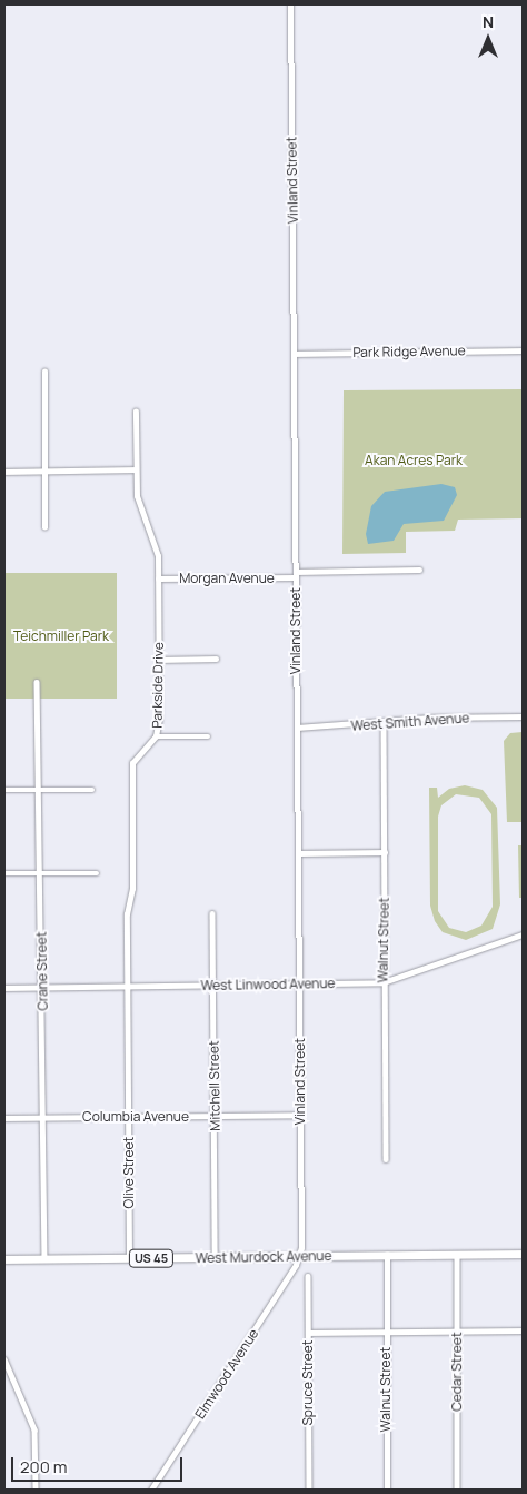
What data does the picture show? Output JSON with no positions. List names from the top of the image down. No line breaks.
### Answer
{"streets":{"main road":["West Murdock Avenue","US 45"],"street":["Vinland Street","Park Ridge Avenue","Morgan Avenue","Parkside Drive","West Smith Avenue","Walnut Street","Crane Street","West Linwood Avenue","Mitchell Street","Columbia Avenue","Olive Street","Cedar Street","Elmwood Avenue","Spruce Street"]},"crossings":[["Vinland Street","Park Ridge Avenue"],["Vinland Street","Morgan Avenue"],["Vinland Street","West Smith Avenue"],["Vinland Street","West Linwood Avenue"],["Vinland Street","Columbia Avenue"],["Vinland Street","West Murdock Avenue"],["Vinland Street","Elmwood Avenue"],["Morgan Avenue","Parkside Drive"],["Parkside Drive","West Linwood Avenue"],["Parkside Drive","Olive Street"],["West Smith Avenue","Walnut Street"],["Walnut Street","West Linwood Avenue"],["Walnut Street","West Murdock Avenue"],["Crane Street","West Linwood Avenue"],["Crane Street","Columbia Avenue"],["Crane Street","West Murdock Avenue"],["West Linwood Avenue","Mitchell Street"],["West Linwood Avenue","Olive Street"],["Mitchell Street","Columbia Avenue"],["Mitchell Street","West Murdock Avenue"],["Columbia Avenue","Olive Street"],["Olive Street","West Murdock Avenue"],["West Murdock Avenue","Cedar Street"],["West Murdock Avenue","Elmwood Avenue"]],"parks":["Akan Acres Park","Teichmiller Park"],"scale_bar":"200 m","north":"top"}
